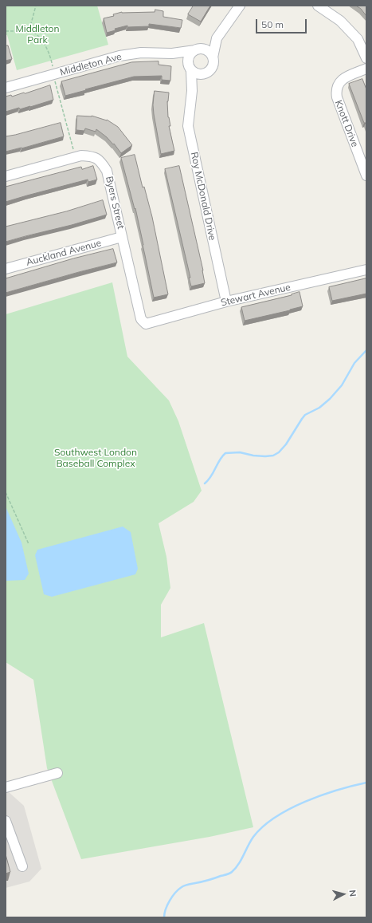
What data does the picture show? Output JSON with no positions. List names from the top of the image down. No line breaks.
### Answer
{"streets":{"street":["Middleton Ave","Knott Drive","Roy McDonald Drive","Byers Street","Auckland Avenue","Stewart Avenue"]},"crossings":[["Middleton Ave","Roy McDonald Drive"],["Roy McDonald Drive","Stewart Avenue"],["Byers Street","Auckland Avenue"],["Byers Street","Stewart Avenue"]],"parks":["Middleton Park","Southwest London Baseball Complex"],"scale_bar":"50 m","north":"right"}
